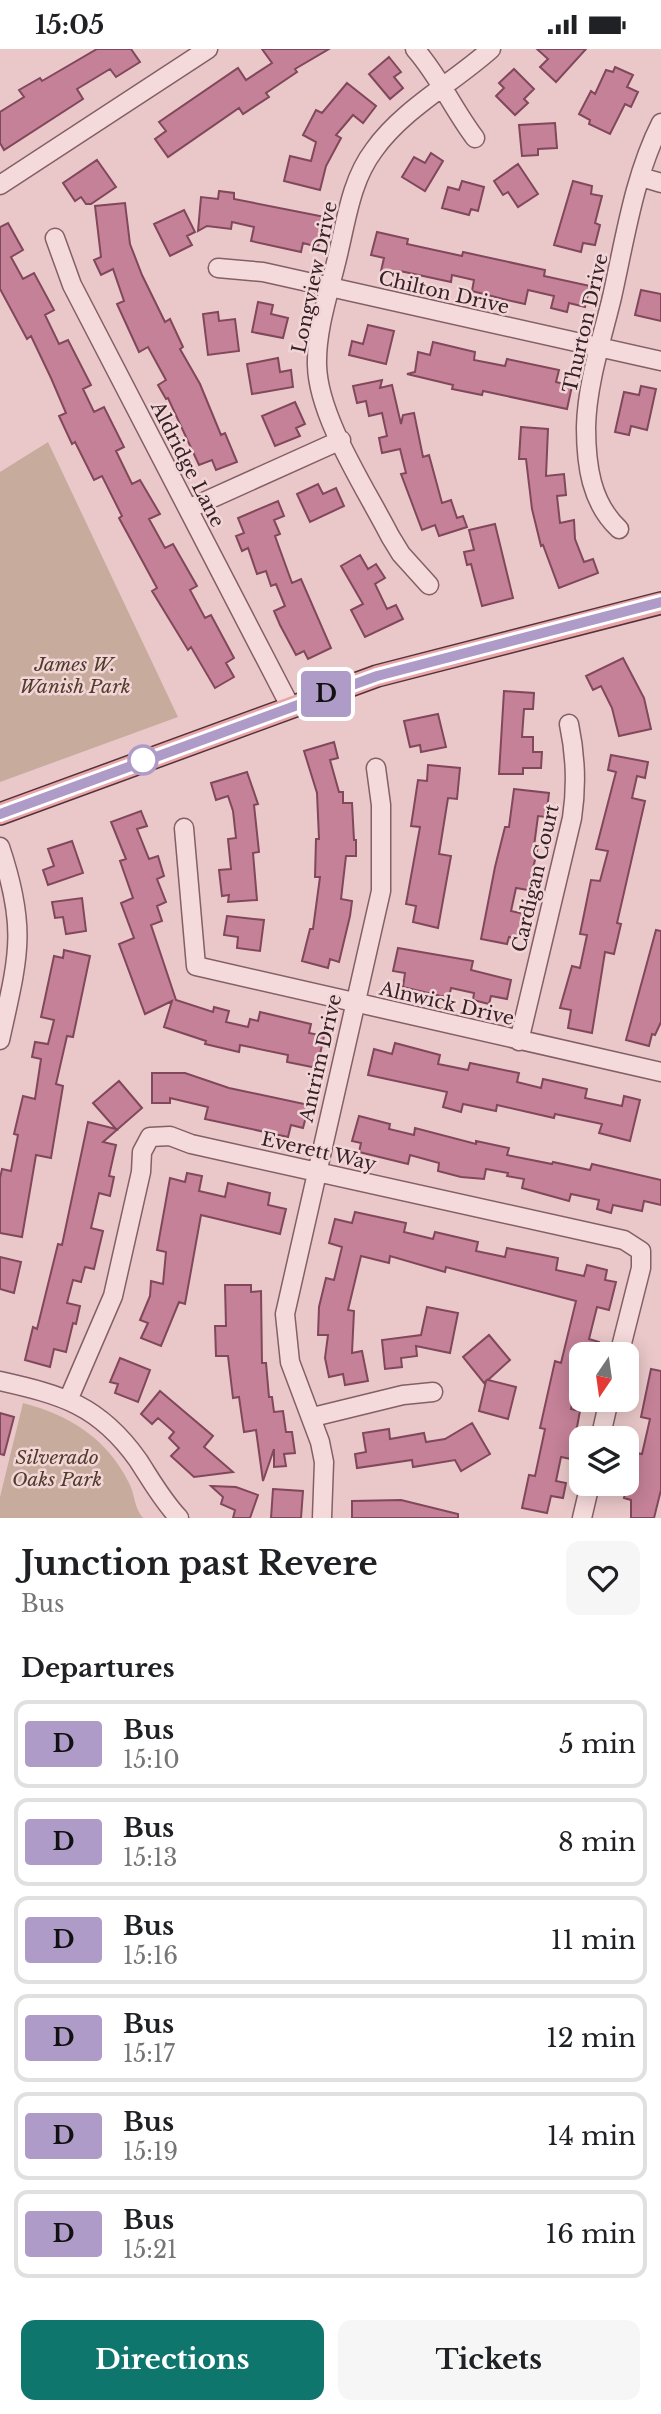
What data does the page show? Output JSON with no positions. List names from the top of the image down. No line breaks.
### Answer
{"streets":{"street":["Longview Drive","Chilton Drive","Thurton Drive","Aldridge Lane","Cardigan Court","Alnwick Drive","Antrim Drive","Everett Way"]},"crossings":[["Longview Drive","Chilton Drive"],["Chilton Drive","Thurton Drive"],["Cardigan Court","Alnwick Drive"],["Alnwick Drive","Antrim Drive"],["Antrim Drive","Everett Way"]],"parks":["James W. Wanish Park","Silverado Oaks Park"],"lines":["bus line D"],"north":"bottom","page":{"status":"15:05","on_map":"D","heading":[["Junction past Revere","Bus"],"Departures"],"list":[{"mark":"D","name":"Bus","note":"15:10","value":"5 min"},{"mark":"D","name":"Bus","note":"15:13","value":"8 min"},{"mark":"D","name":"Bus","note":"15:16","value":"11 min"},{"mark":"D","name":"Bus","note":"15:17","value":"12 min"},{"mark":"D","name":"Bus","note":"15:19","value":"14 min"},{"mark":"D","name":"Bus","note":"15:21","value":"16 min"}],"buttons":["Directions","Tickets"]}}
